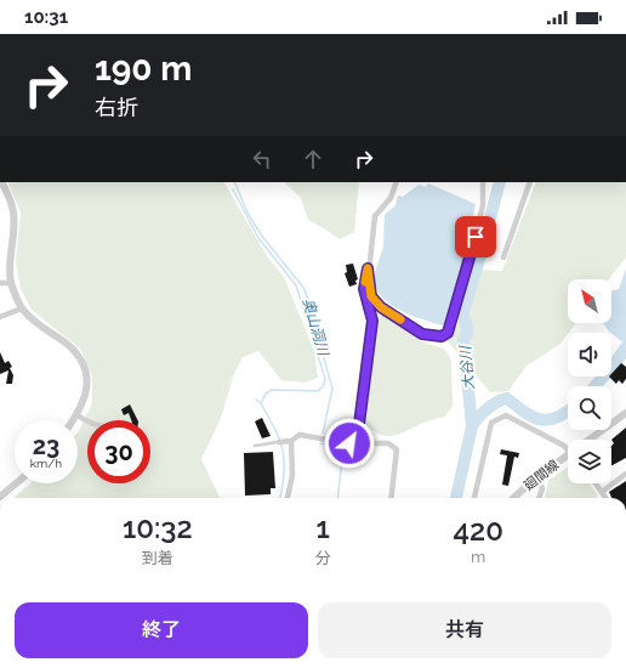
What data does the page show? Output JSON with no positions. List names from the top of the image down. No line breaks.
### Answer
{"streets":{"street":["廻間線"]},"water":["奥山洞川","大谷川"],"north":"top left","page":{"status":"10:31","turn":["190 m","右折"],"speed":"23 km/h","limit":"30","eta":["10:32","到着","1","分","420","m"],"buttons":["終了","共有"]}}
